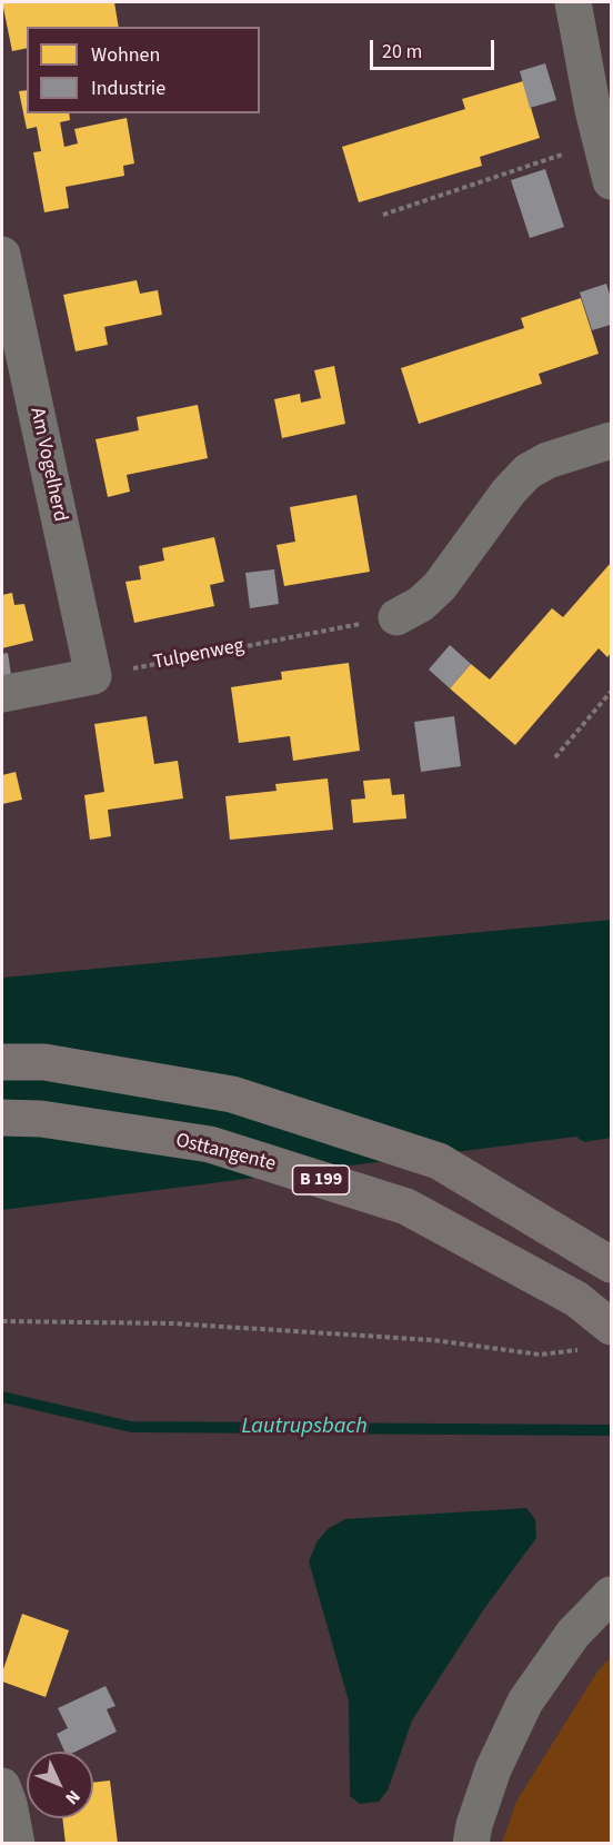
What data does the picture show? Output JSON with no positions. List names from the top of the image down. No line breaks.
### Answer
{"streets":{"main road":["Osttangente","B 199"],"street":["Am Vogelherd"],"path":["Tulpenweg"]},"crossings":[["Am Vogelherd","Tulpenweg"]],"water":["Lautrupsbach"],"legend":["Wohnen","Industrie"],"scale_bar":"20 m","north":"bottom right"}
